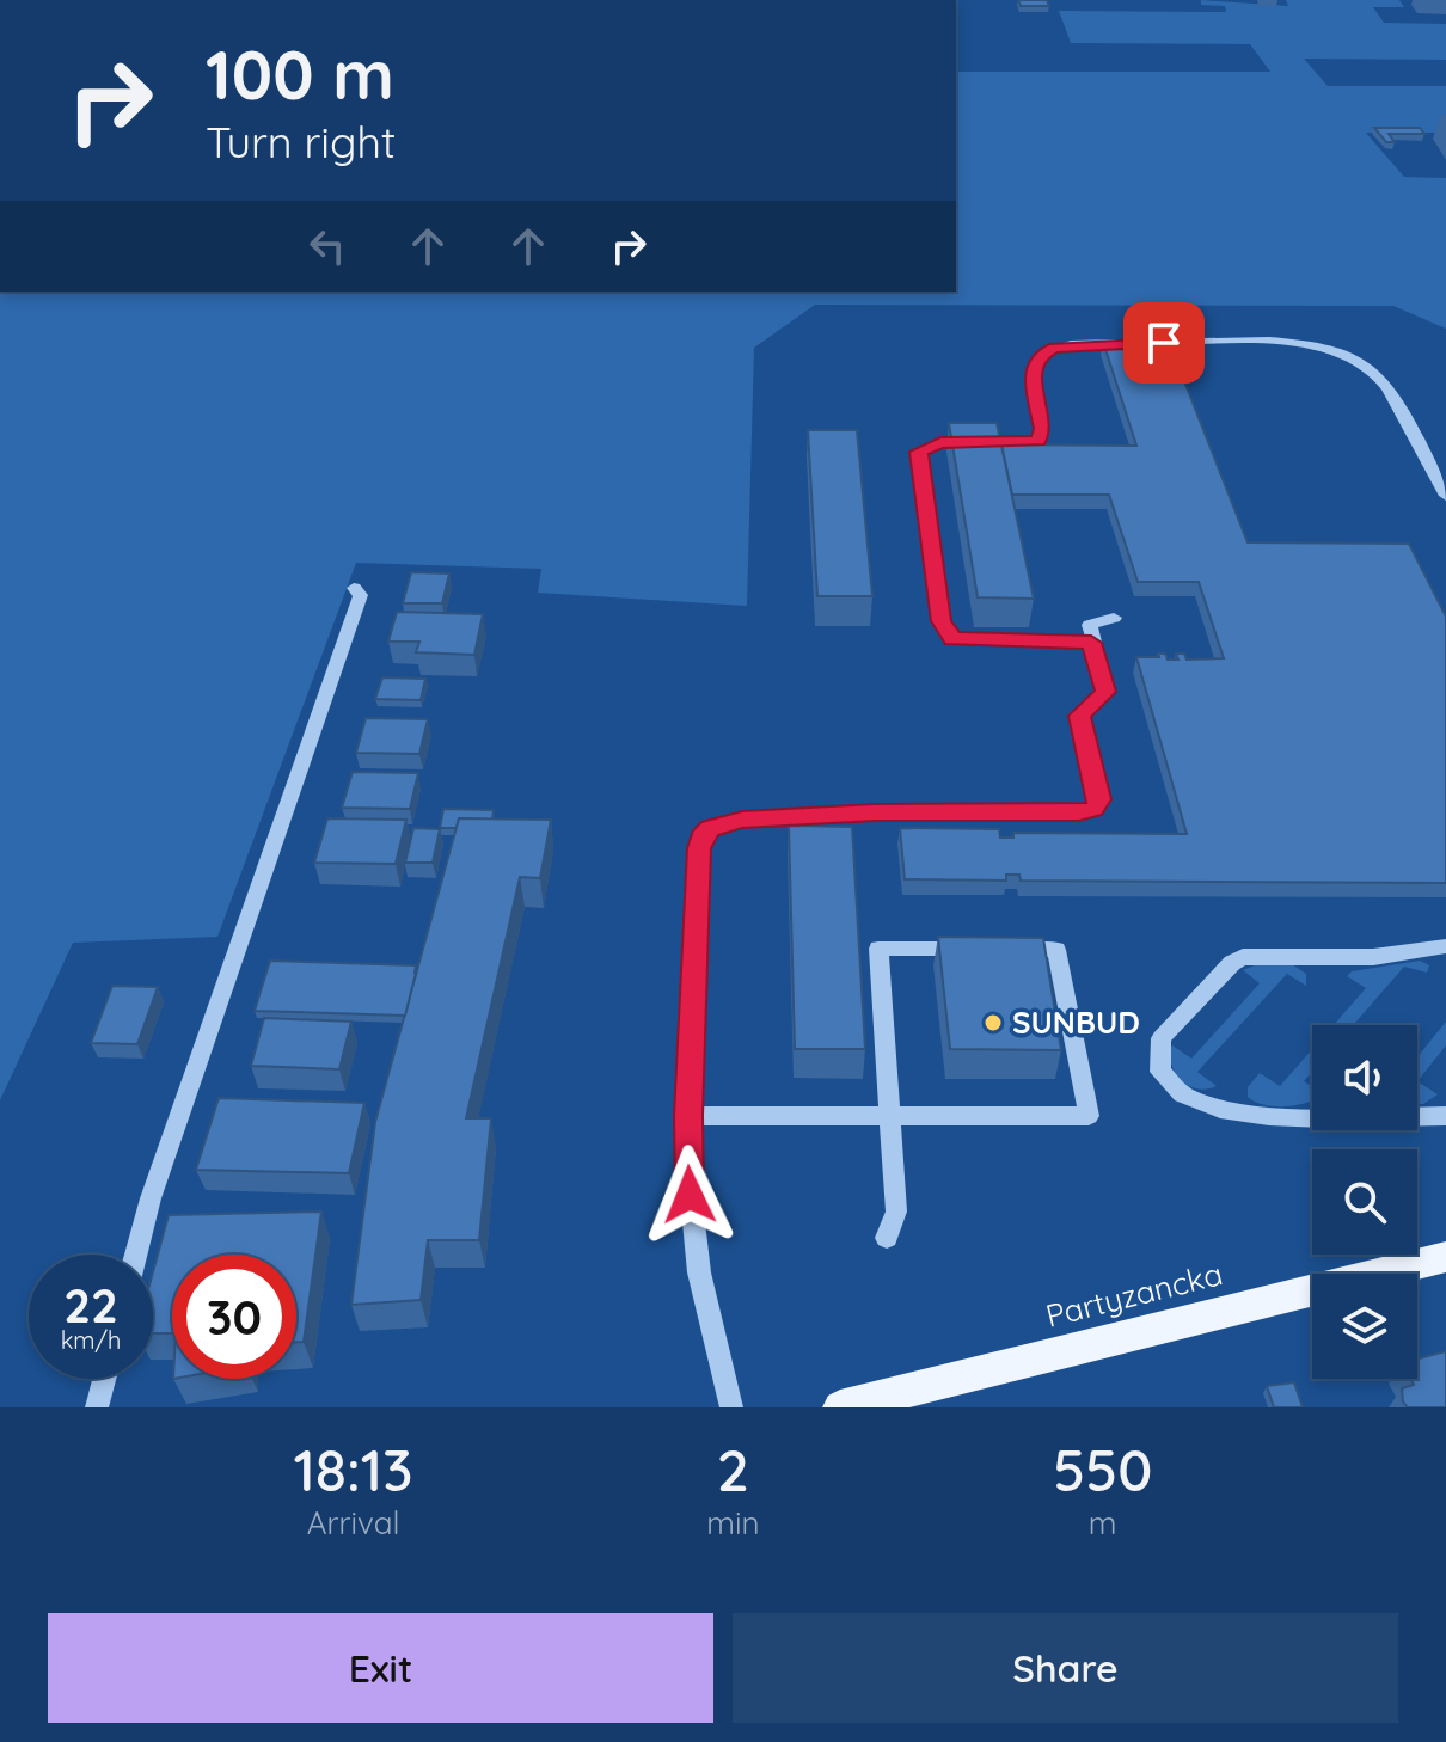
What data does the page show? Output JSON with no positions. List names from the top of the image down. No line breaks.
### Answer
{"streets":{"main road":["Partyzancka"]},"places":["SUNBUD"],"page":{"turn":["100 m","Turn right"],"speed":"22 km/h","limit":"30","eta":["18:13","Arrival","2","min","550","m"],"buttons":["Exit","Share"]}}
